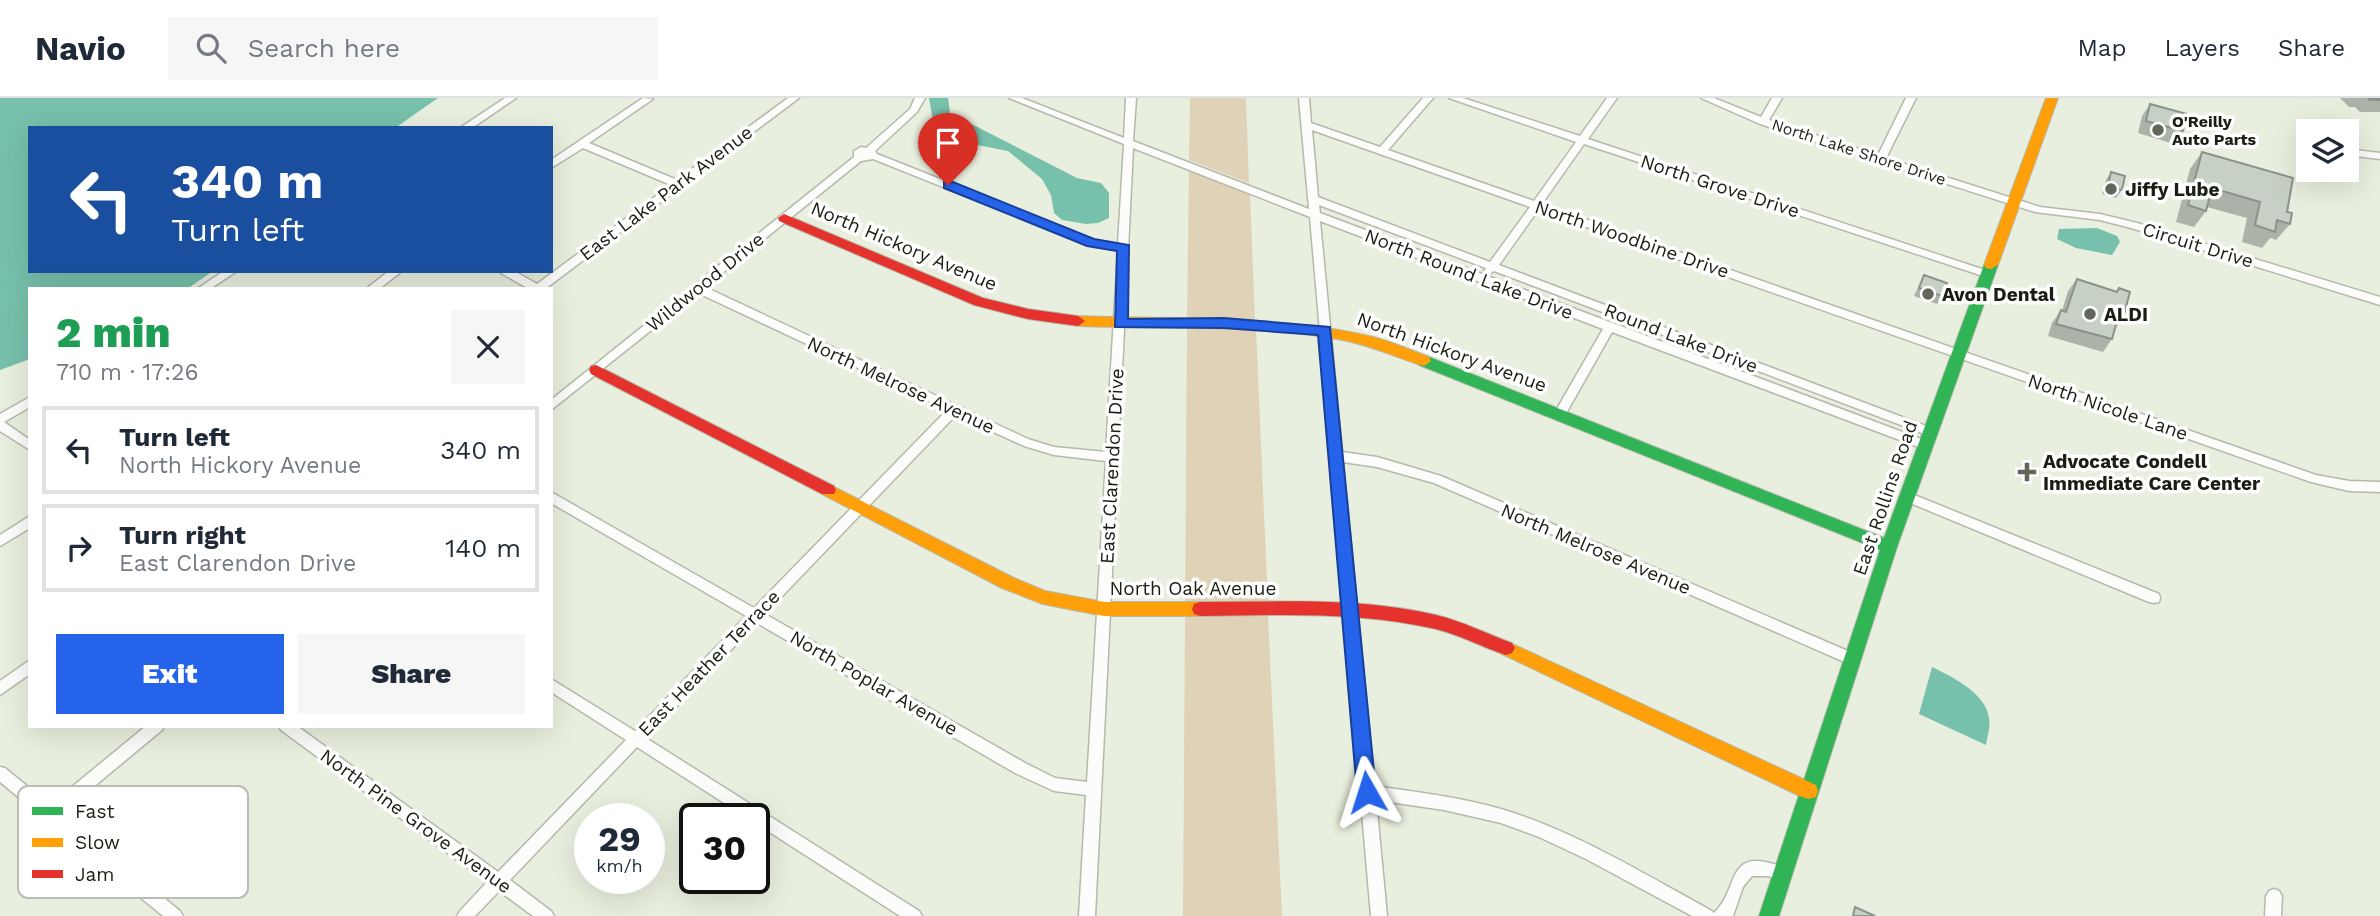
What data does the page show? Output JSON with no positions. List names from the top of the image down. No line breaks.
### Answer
{"streets":{"street":["North Lake Shore Drive","North Grove Drive","East Lake Park Avenue","North Woodbine Drive","Circuit Drive","North Hickory Avenue","North Round Lake Drive","Wildwood Drive","Round Lake Drive","North Melrose Avenue","North Nicole Lane","East Clarendon Drive","East Rollins Road","North Oak Avenue","East Heather Terrace","North Poplar Avenue","North Pine Grove Avenue"]},"crossings":[["North Lake Shore Drive","Circuit Drive"],["North Lake Shore Drive","East Rollins Road"],["North Grove Drive","East Rollins Road"],["North Woodbine Drive","North Nicole Lane"],["North Woodbine Drive","East Rollins Road"],["Circuit Drive","East Rollins Road"],["North Hickory Avenue","Wildwood Drive"],["North Hickory Avenue","East Clarendon Drive"],["North Hickory Avenue","East Rollins Road"],["North Round Lake Drive","Round Lake Drive"],["North Round Lake Drive","East Clarendon Drive"],["North Round Lake Drive","East Rollins Road"],["Wildwood Drive","North Melrose Avenue"],["Wildwood Drive","North Oak Avenue"],["Round Lake Drive","East Rollins Road"],["North Melrose Avenue","East Clarendon Drive"],["North Melrose Avenue","East Rollins Road"],["North Melrose Avenue","East Heather Terrace"],["North Nicole Lane","East Rollins Road"],["East Clarendon Drive","North Oak Avenue"],["East Clarendon Drive","North Poplar Avenue"],["East Rollins Road","North Oak Avenue"],["North Oak Avenue","East Heather Terrace"],["East Heather Terrace","North Poplar Avenue"],["East Heather Terrace","North Pine Grove Avenue"]],"places":{"other":["O'Reilly Auto Parts","Jiffy Lube","Avon Dental","ALDI"],"health":["Advocate Condell Immediate Care Center"]},"legend":["Fast","Slow","Jam"],"page":{"header":"Navio","search":"Search here","nav":["Map","Layers","Share"],"turn":["340 m","Turn left"],"heading":["2 min","710 m · 17:26"],"list":[{"name":"Turn left","note":"North Hickory Avenue","value":"340 m"},{"name":"Turn right","note":"East Clarendon Drive","value":"140 m"}],"buttons":["Exit","Share"],"speed":"29 km/h","limit":"30"}}
